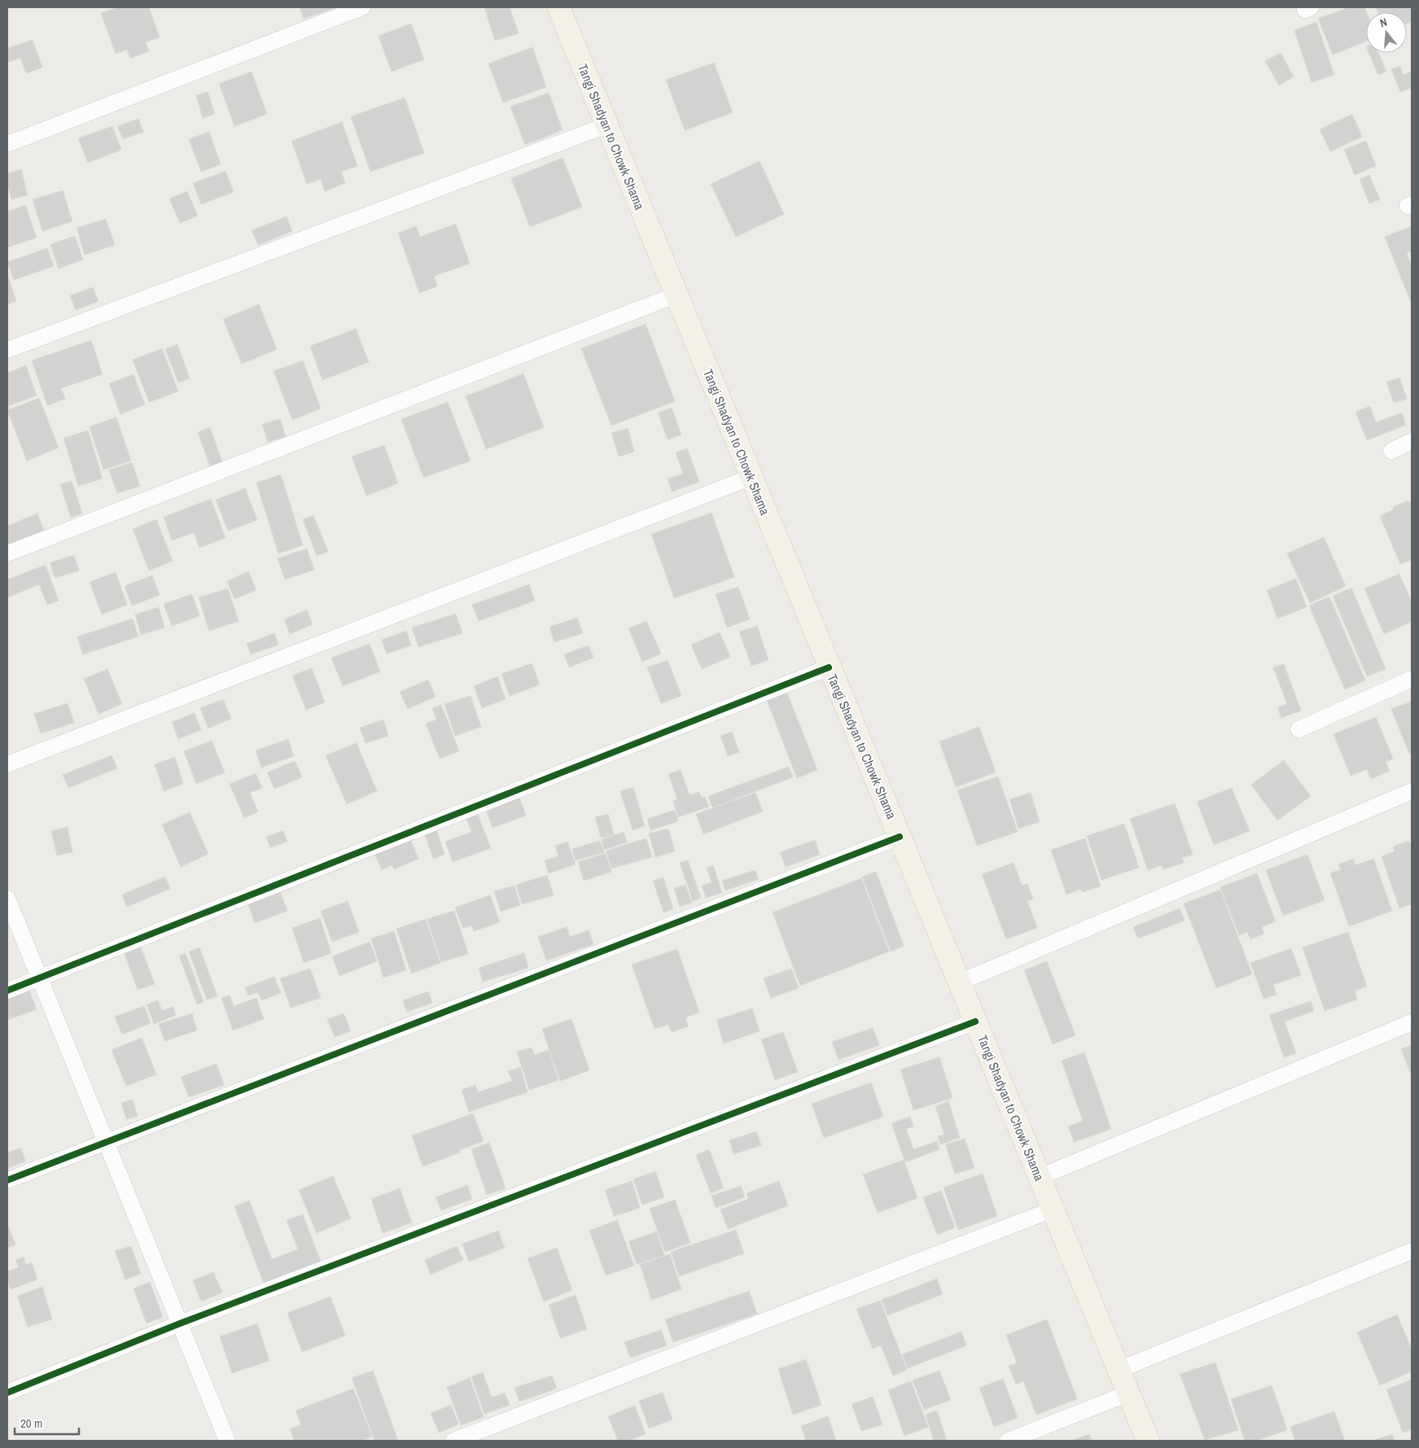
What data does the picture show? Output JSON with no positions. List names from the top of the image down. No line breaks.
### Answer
{"streets":{"main road":["Tangi Shadyan to Chowk Shama"]},"scale_bar":"20 m","north":"top"}
